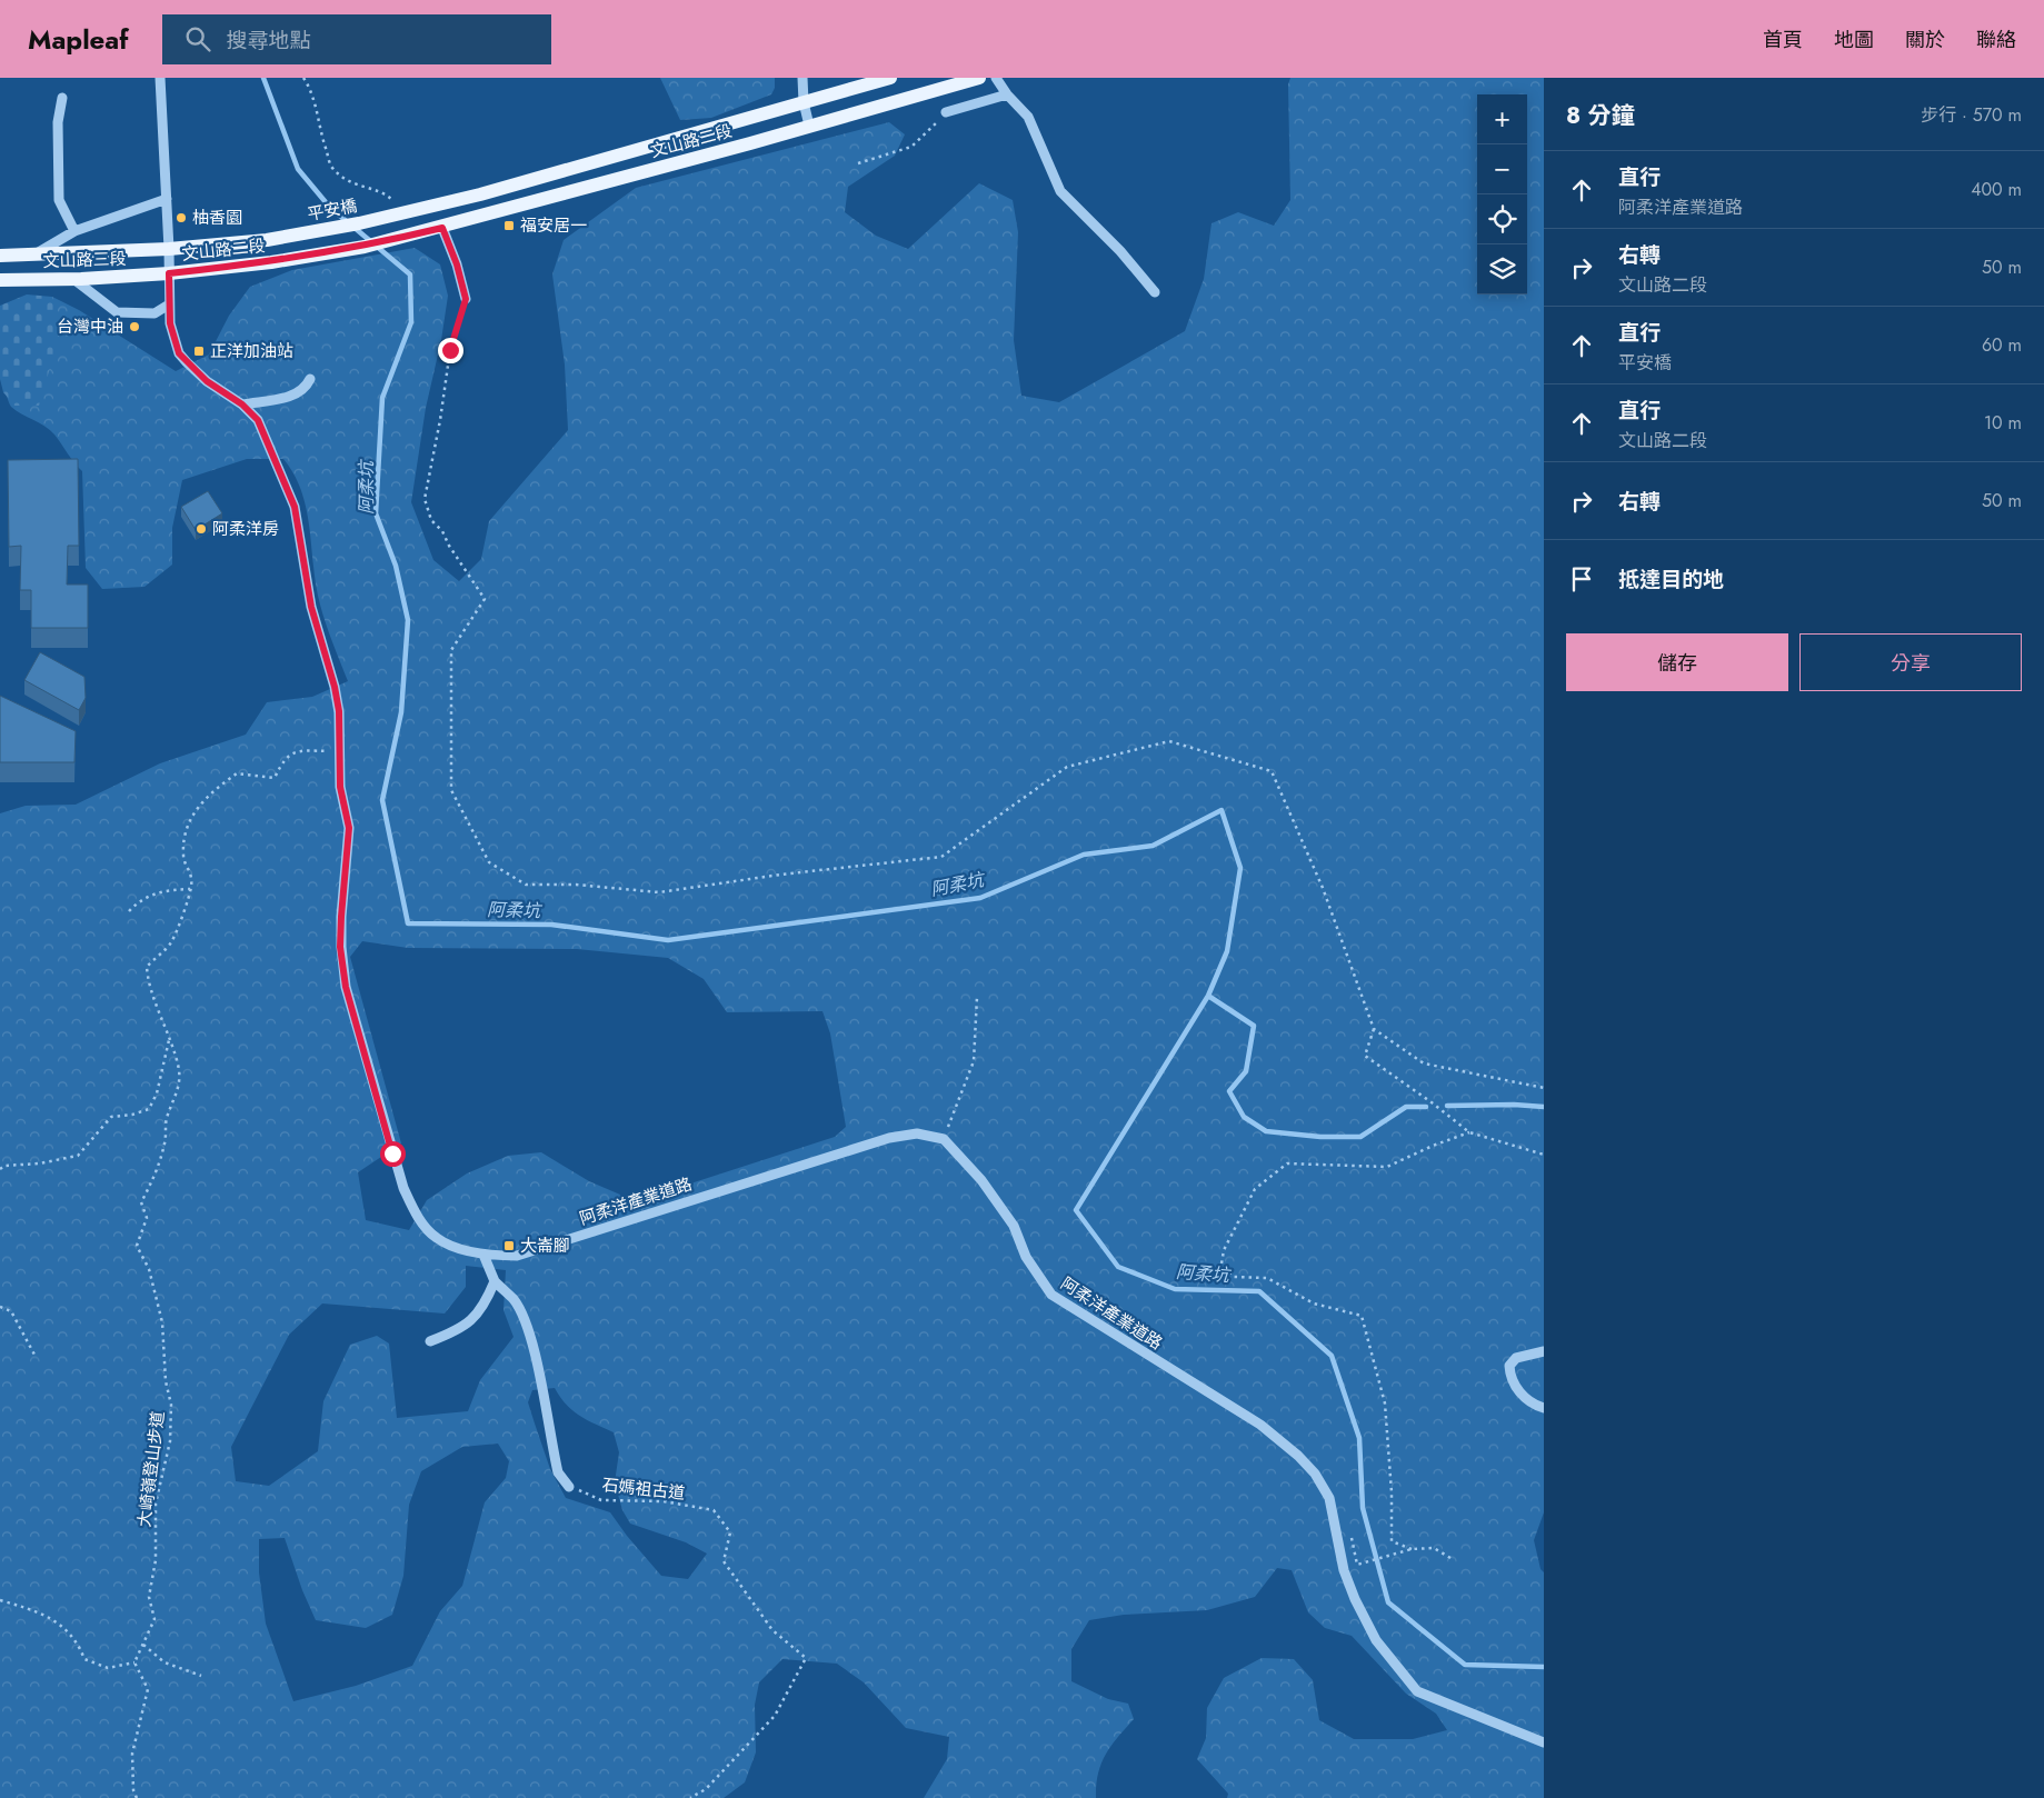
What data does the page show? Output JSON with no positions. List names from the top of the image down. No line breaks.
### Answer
{"streets":{"main road":["文山路二段","平安橋","文山路三段"],"street":["阿柔洋產業道路"],"path":["大崎嶺登山步道","石媽祖古道"]},"crossings":[["文山路二段","平安橋"],["文山路二段","文山路三段"],["文山路二段","阿柔洋產業道路"],["文山路三段","阿柔洋產業道路"],["阿柔洋產業道路","大崎嶺登山步道"]],"water":["阿柔坑"],"places":{"other":["柚香園","台灣中油","阿柔洋房"],"transit":["福安居一","正洋加油站","大崙腳"]},"page":{"header":"Mapleaf","search":"搜尋地點","nav":["首頁","地圖","關於","聯絡"],"heading":["8 分鐘","步行 · 570 m"],"map_buttons":["+","−"],"list":[["直行","阿柔洋產業道路","400 m"],["右轉","文山路二段","50 m"],["直行","平安橋","60 m"],["直行","文山路二段","10 m"],["右轉","50 m"],"抵達目的地"],"buttons":["儲存","分享"]}}
